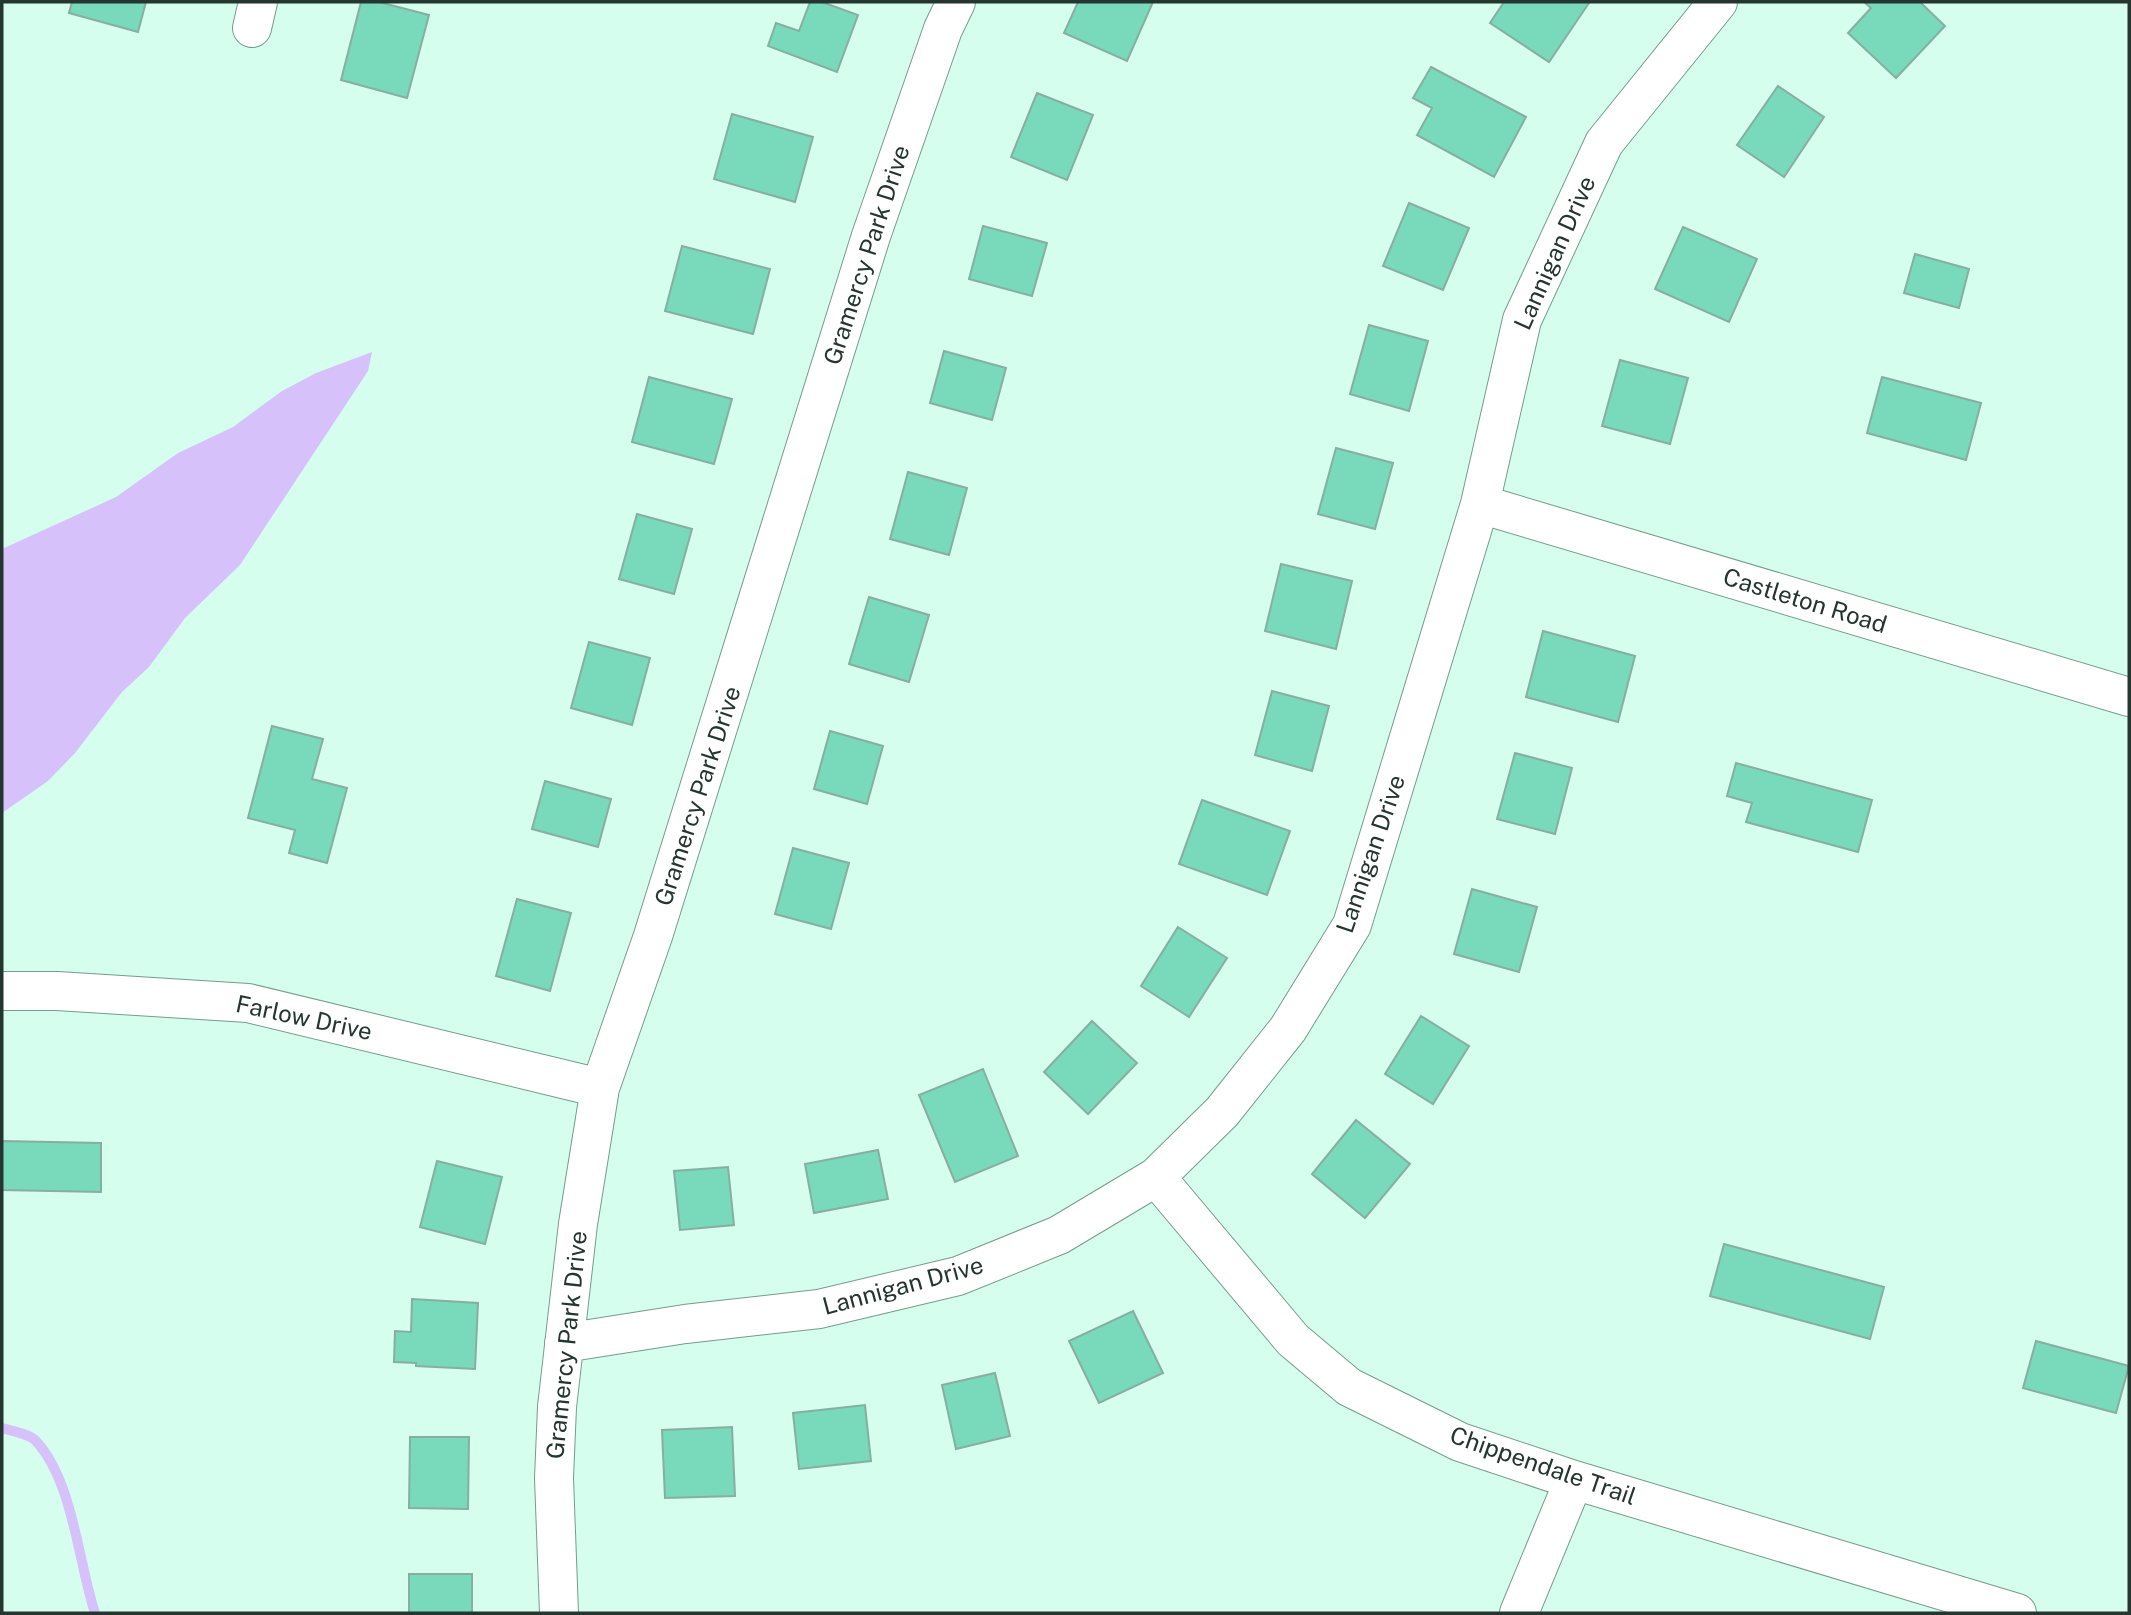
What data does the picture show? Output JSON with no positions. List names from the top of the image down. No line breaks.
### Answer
{"streets":{"street":["Lannigan Drive","Gramercy Park Drive","Castleton Road","Farlow Drive","Chippendale Trail"]},"crossings":[["Lannigan Drive","Gramercy Park Drive"],["Lannigan Drive","Castleton Road"],["Lannigan Drive","Chippendale Trail"],["Gramercy Park Drive","Farlow Drive"]]}
